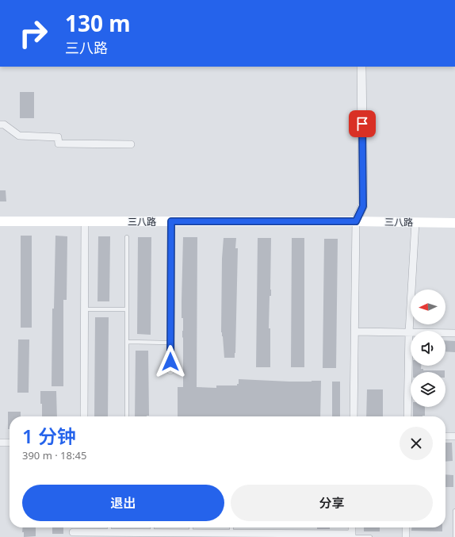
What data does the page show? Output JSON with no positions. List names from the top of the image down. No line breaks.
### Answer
{"streets":{"main road":["三八路"]},"north":"left","page":{"turn":["130 m","三八路"],"heading":["1 分钟","390 m · 18:45"],"buttons":["退出","分享"]}}
